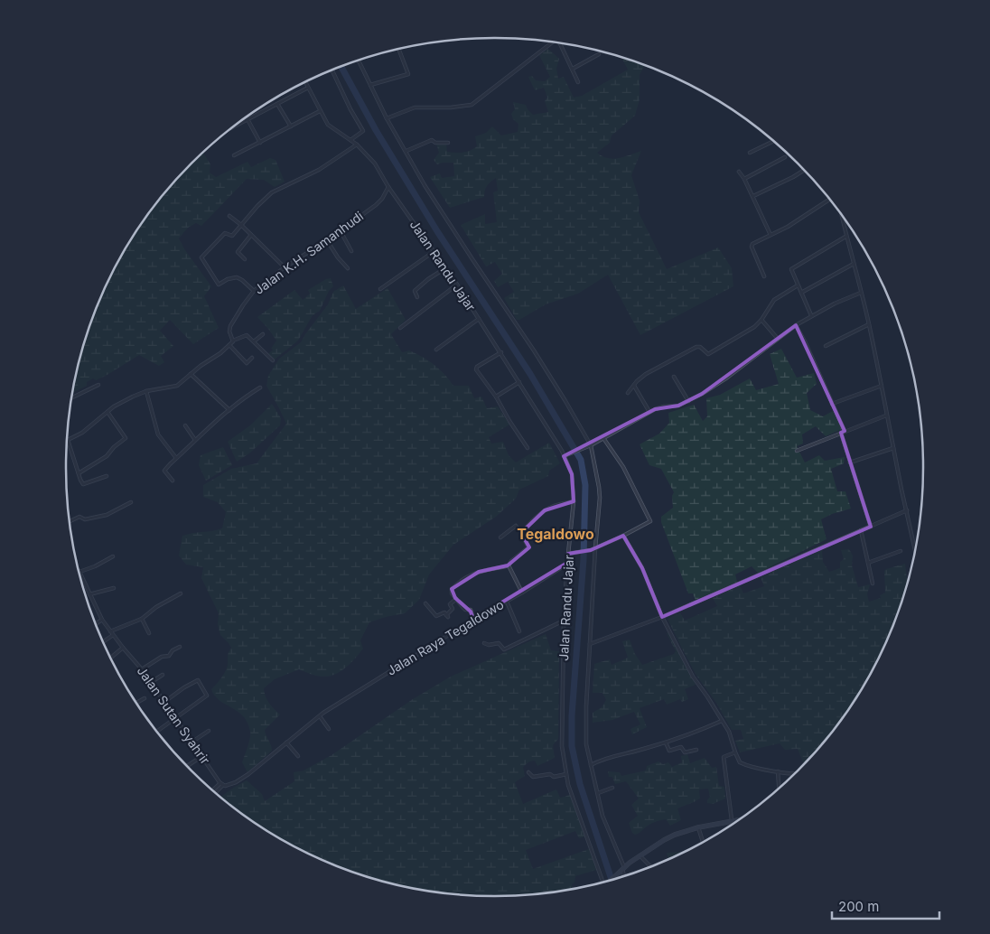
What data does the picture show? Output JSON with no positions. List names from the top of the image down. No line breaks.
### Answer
{"streets":{"street":["Jalan K.H. Samanhudi","Jalan Randu Jajar","Jalan Raya Tegaldowo","Jalan Sutan Syahrir"]},"crossings":[["Jalan K.H. Samanhudi","Jalan Randu Jajar"],["Jalan Randu Jajar","Jalan Raya Tegaldowo"]],"districts":["Tegaldowo"],"scale_bar":"200 m"}
